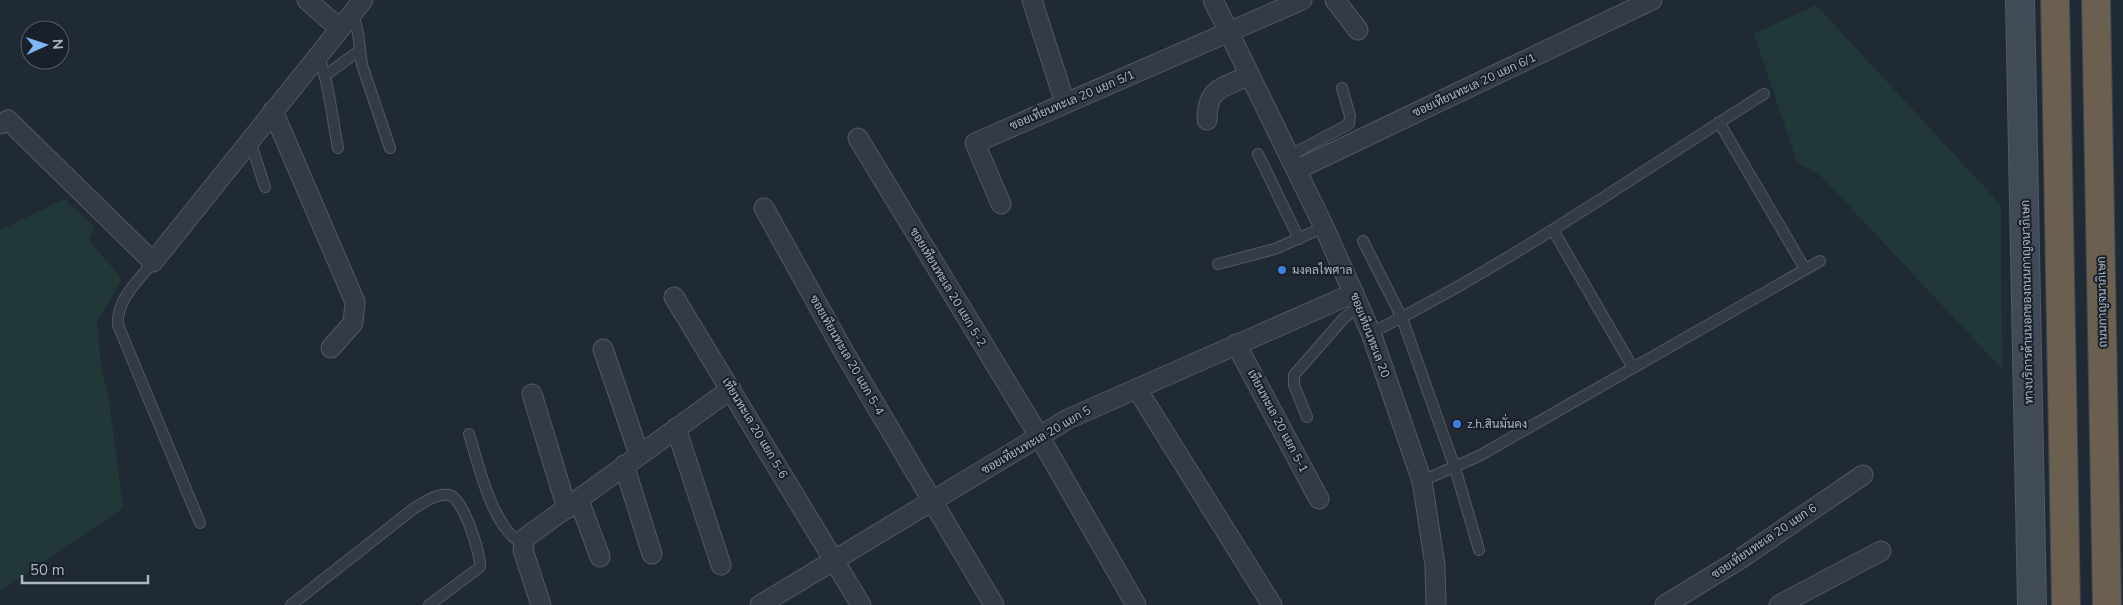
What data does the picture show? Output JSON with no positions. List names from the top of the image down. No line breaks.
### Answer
{"streets":{"highway":["ถนนกาญจนาภิเษก"],"main road":["ทางบริการด้านนอกของถนนกาญจนาภิเษก"],"street":["ซอยเทียนทะเล 20 แยก 6/1","ซอยเทียนทะเล 20 แยก 5/1","ซอยเทียนทะเล 20 แยก 5-2","ซอยเทียนทะเล 20","ซอยเทียนทะเล 20 แยก 5-4","เทียนทะเล 20 แยก 5-1","เทียนทะเล 20 แยก 5-6","ซอยเทียนทะเล 20 แยก 5","ซอยเทียนทะเล 20 แยก 6"]},"crossings":[["ซอยเทียนทะเล 20 แยก 6/1","ซอยเทียนทะเล 20"],["ซอยเทียนทะเล 20 แยก 5/1","ซอยเทียนทะเล 20"],["ซอยเทียนทะเล 20 แยก 5-2","ซอยเทียนทะเล 20 แยก 5"],["ซอยเทียนทะเล 20","ซอยเทียนทะเล 20 แยก 5"],["ซอยเทียนทะเล 20 แยก 5-4","ซอยเทียนทะเล 20 แยก 5"],["เทียนทะเล 20 แยก 5-1","ซอยเทียนทะเล 20 แยก 5"],["เทียนทะเล 20 แยก 5-6","ซอยเทียนทะเล 20 แยก 5"]],"places":["มงคลไพศาล","z.h.สินมั่นคง"],"scale_bar":"50 m","north":"right"}
